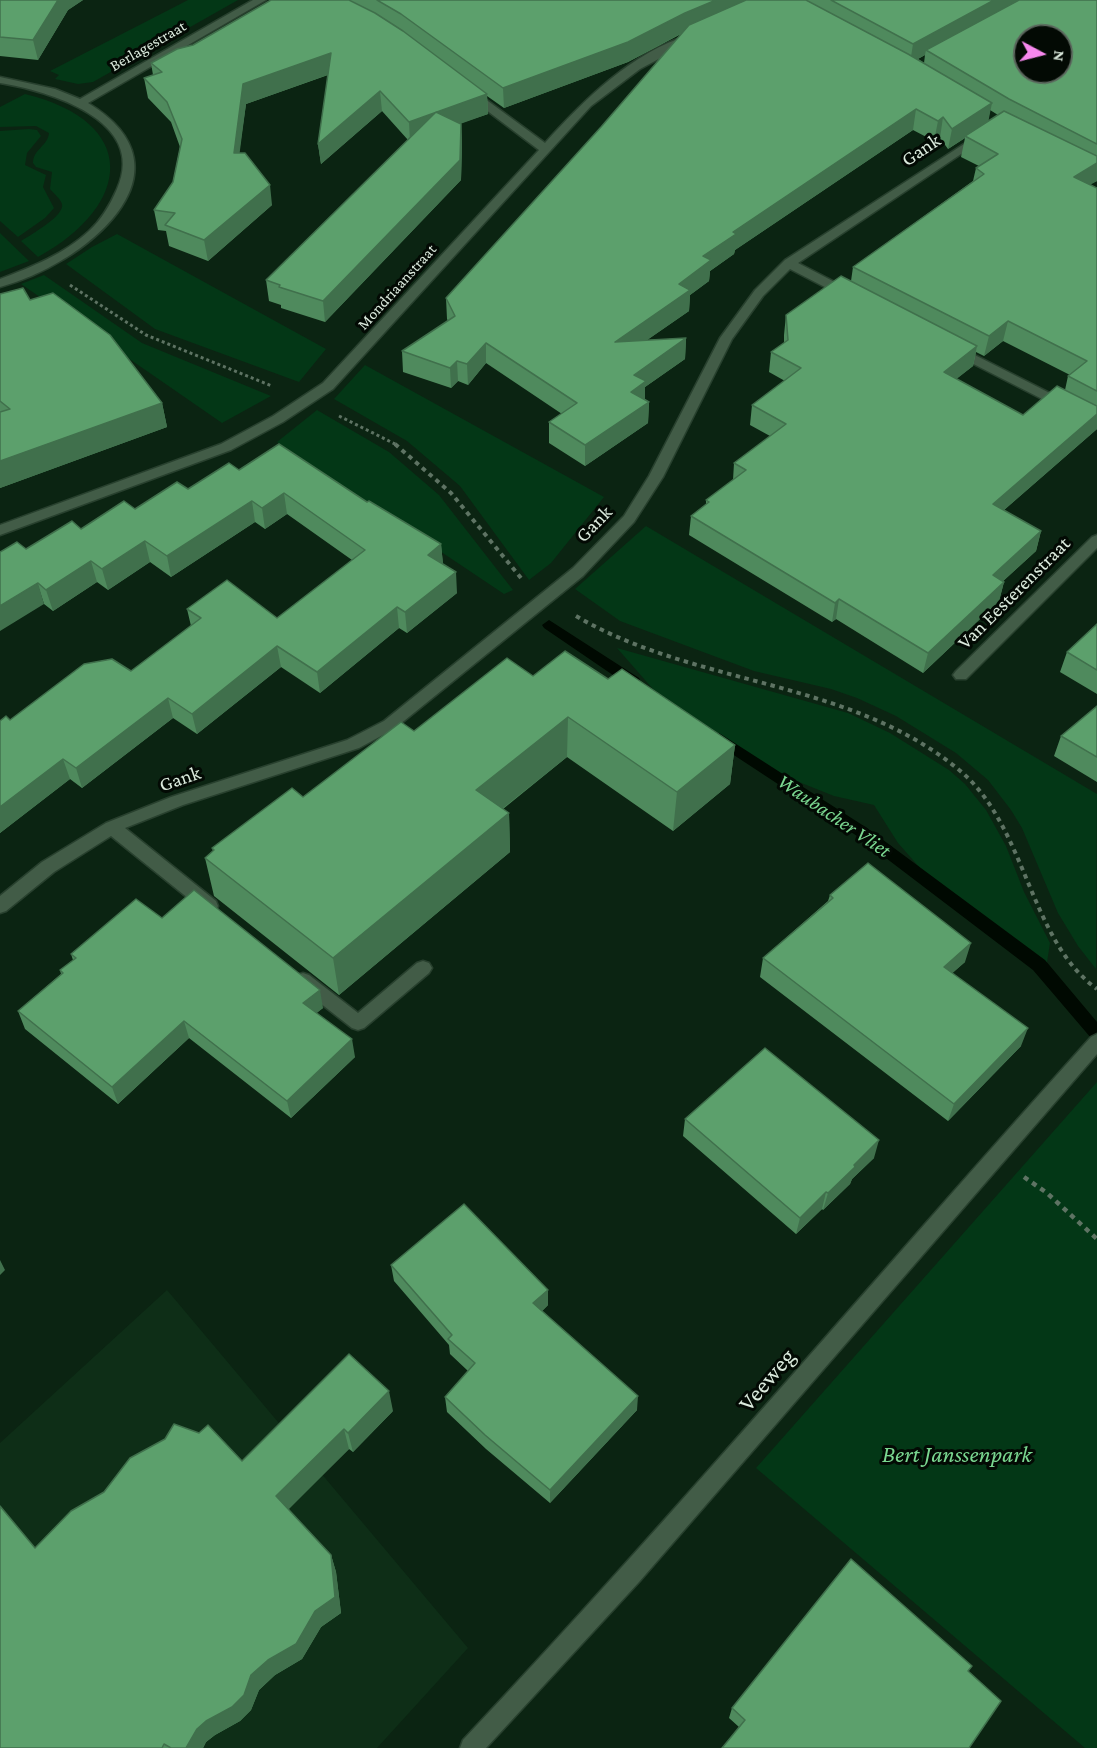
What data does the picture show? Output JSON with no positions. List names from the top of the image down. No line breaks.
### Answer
{"streets":{"street":["Berlagestraat","Gank","Mondriaanstraat","Van Eesterenstraat","Veeweg"]},"water":["Waubacher Vliet"],"parks":["Bert Janssenpark"],"north":"right"}
